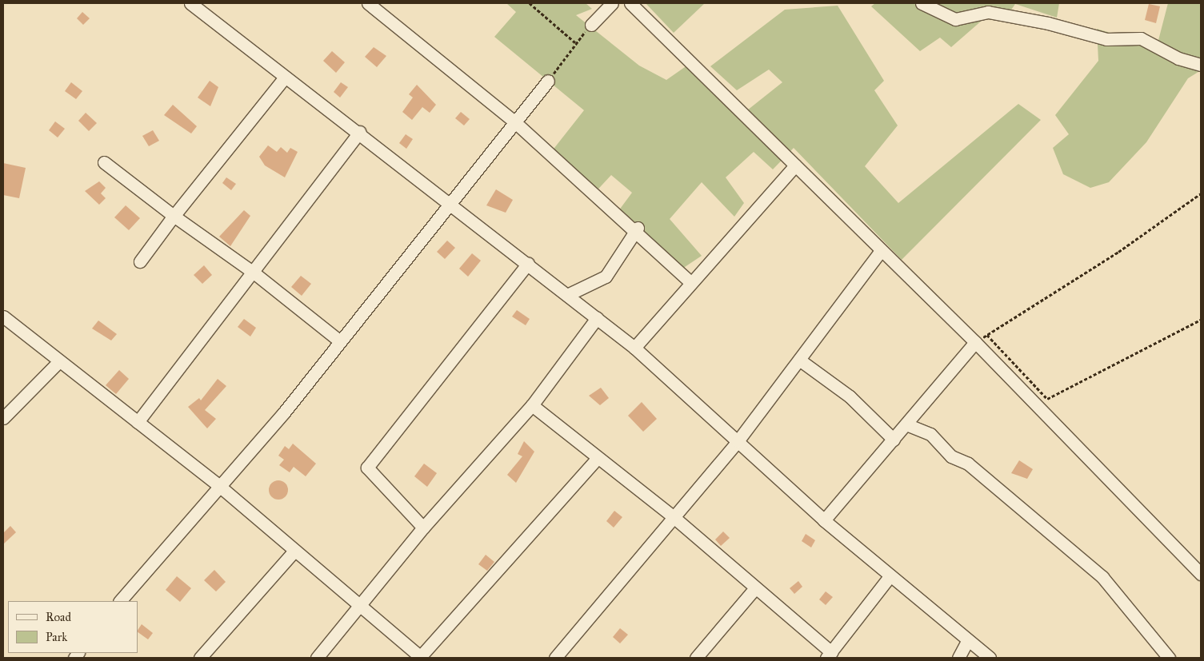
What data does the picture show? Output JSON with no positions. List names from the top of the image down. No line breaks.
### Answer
{"legend":["Road","Park"]}
